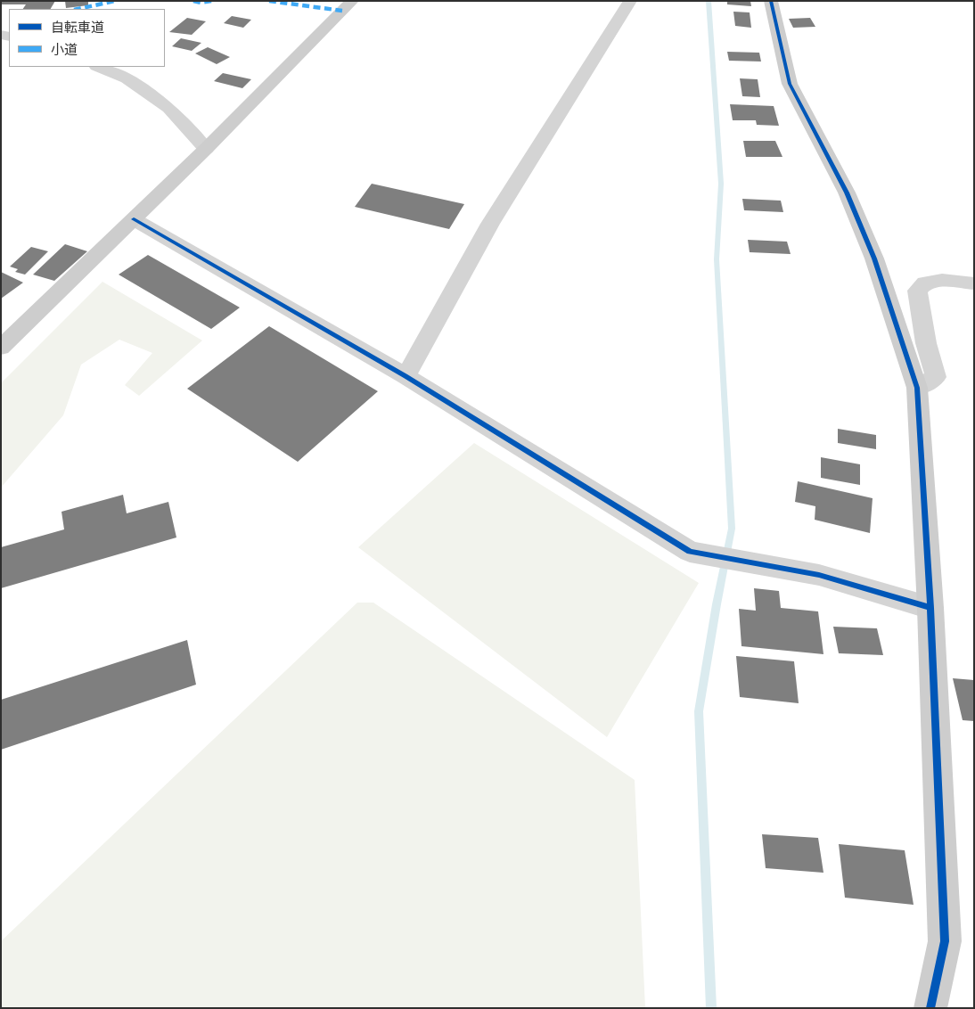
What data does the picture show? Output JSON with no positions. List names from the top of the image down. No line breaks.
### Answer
{"legend":["自転車道","小道"]}
